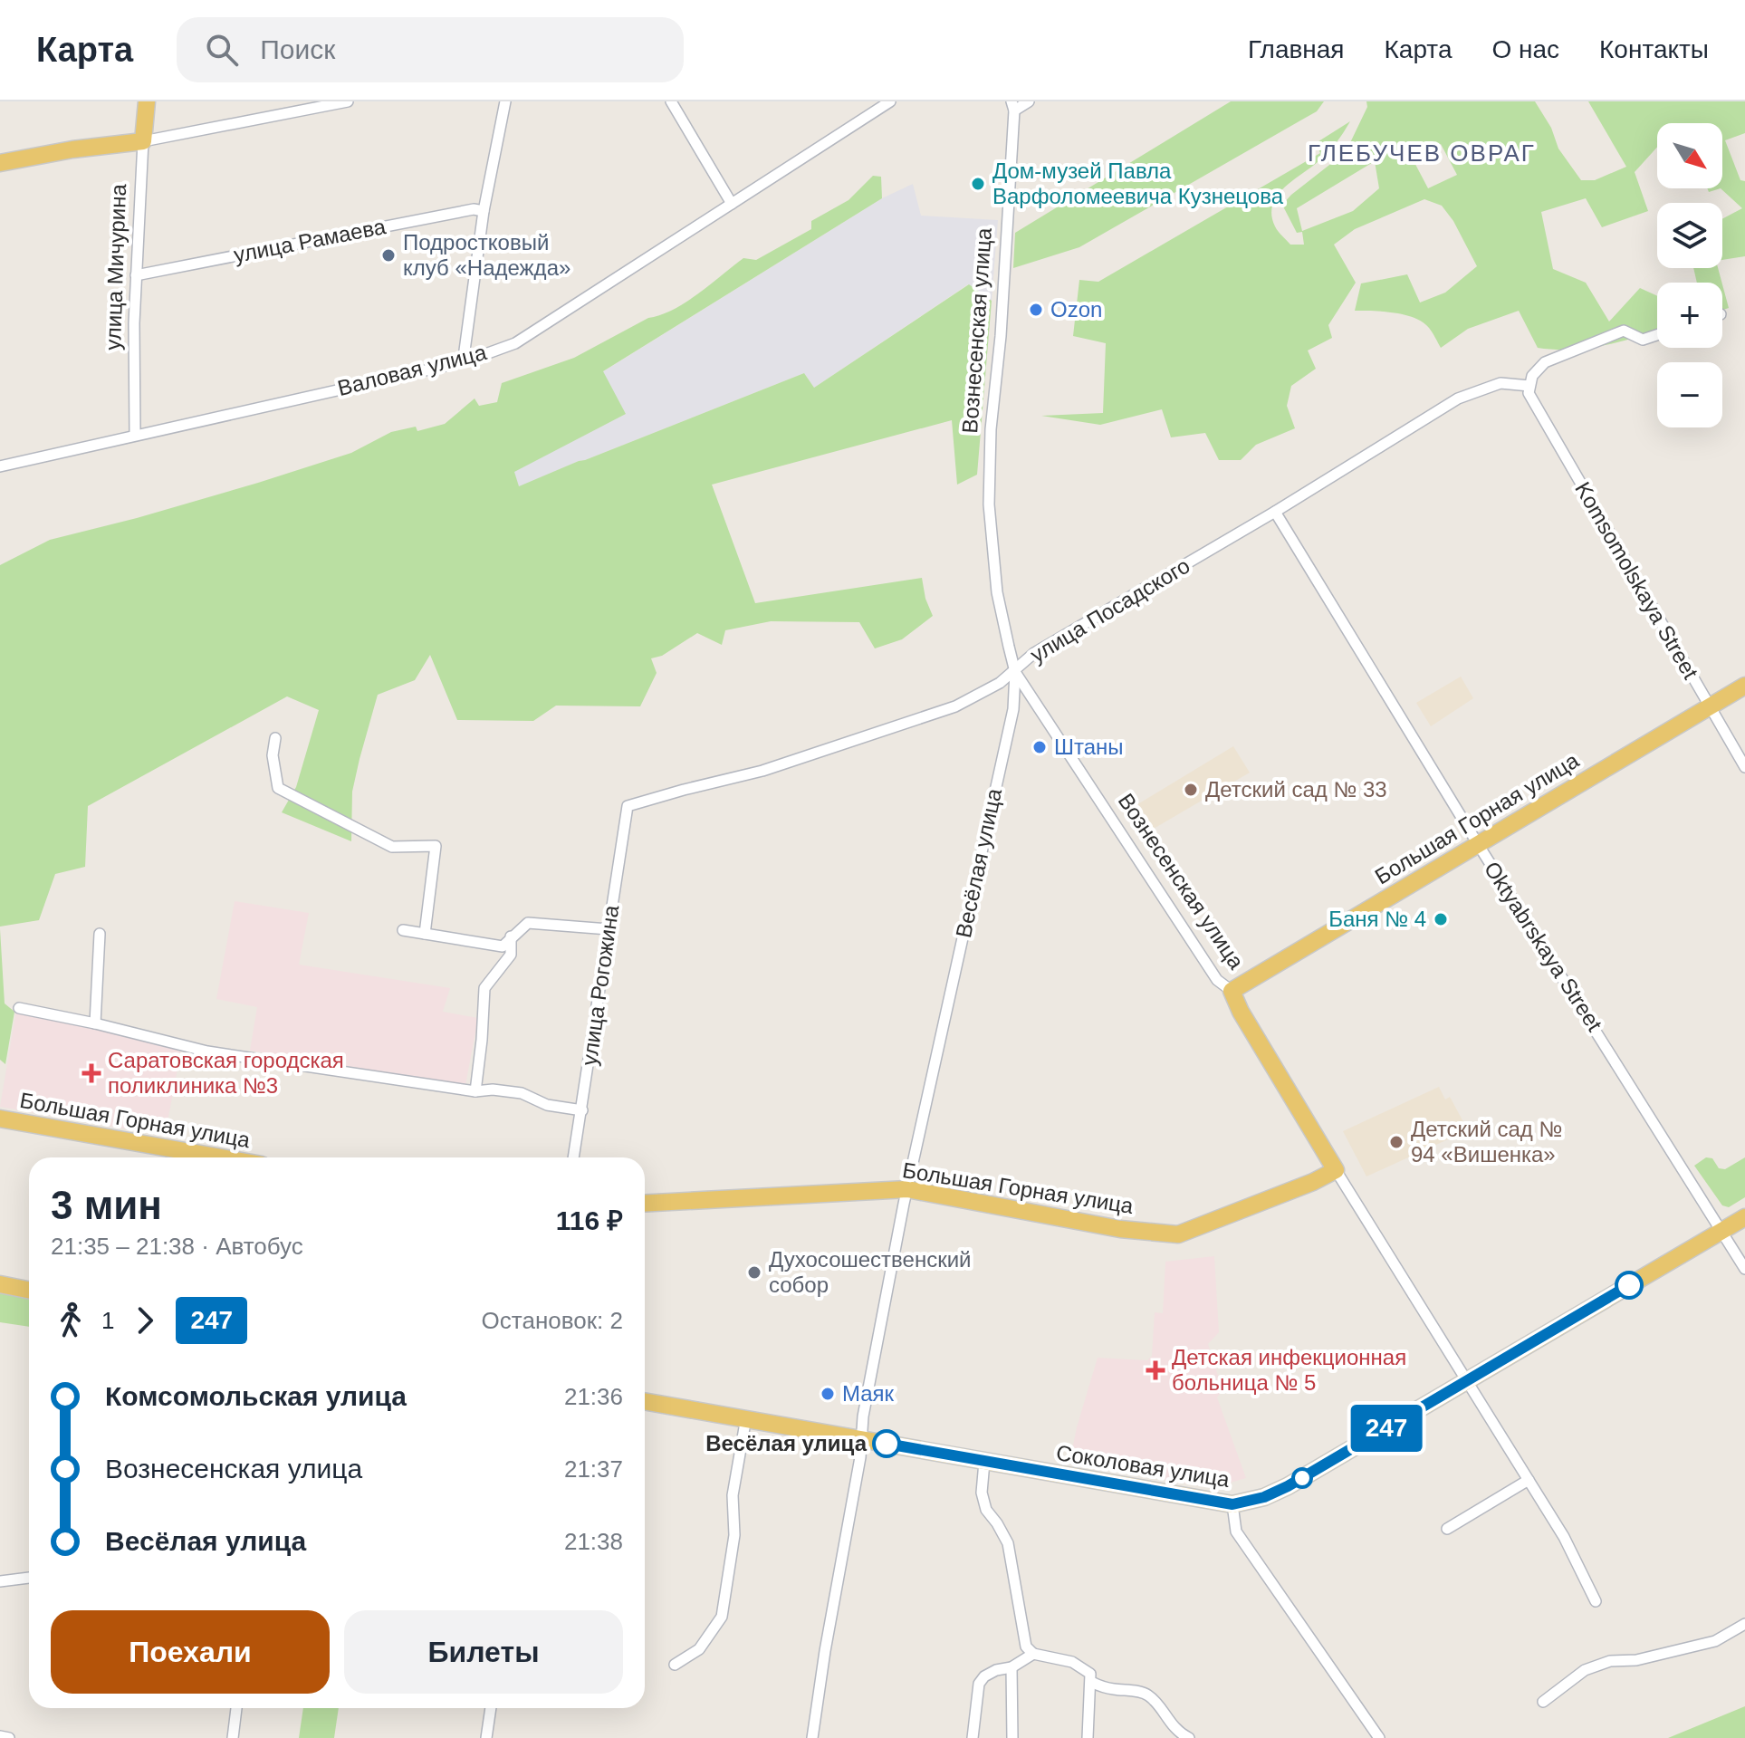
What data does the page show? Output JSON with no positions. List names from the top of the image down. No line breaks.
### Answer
{"streets":{"main road":["улица Мичурина","Вознесенская улица","Большая Горная улица","Соколовая улица"],"street":["улица Рамаева","Валовая улица","Komsomolskaya Street","улица Посадского","Весёлая улица","Oktyabrskaya Street","улица Рогожина"]},"crossings":[["улица Рамаева","улица Мичурина"],["улица Мичурина","Валовая улица"],["Вознесенская улица","улица Посадского"],["Вознесенская улица","Большая Горная улица"],["Вознесенская улица","Весёлая улица"],["Вознесенская улица","Соколовая улица"],["Komsomolskaya Street","улица Посадского"],["Komsomolskaya Street","Большая Горная улица"],["улица Посадского","Весёлая улица"],["улица Посадского","Oktyabrskaya Street"],["улица Посадского","улица Рогожина"],["Большая Горная улица","Весёлая улица"],["Большая Горная улица","Oktyabrskaya Street"],["Весёлая улица","Соколовая улица"],["Oktyabrskaya Street","Соколовая улица"]],"districts":["ГЛЕБУЧЕВ ОВРАГ"],"places":{"other":["Дом-музей Павла Варфоломеевича Кузнецова","Подростковый клуб «Надежда»","Ozon","Штаны","Детский сад № 33","Баня № 4","Детский сад № 94 «Вишенка»","Духосошественский собор","Маяк","Весёлая улица"],"health":["Саратовская городская поликлиника №3","Детская инфекционная больница № 5"]},"lines":["bus line 247"],"north":"bottom right","page":{"header":"Карта","search":"Поиск","nav":["Главная","Карта","О нас","Контакты"],"on_map":"247","map_buttons":["+","−"],"heading":["3 мин","21:35 – 21:38 · Автобус","116 ₽"],"legs":["1","247","Остановок: 2"],"list":[{"name":"Комсомольская улица","value":"21:36"},{"name":"Вознесенская улица","value":"21:37"},{"name":"Весёлая улица","value":"21:38"}],"buttons":["Поехали","Билеты"]}}
